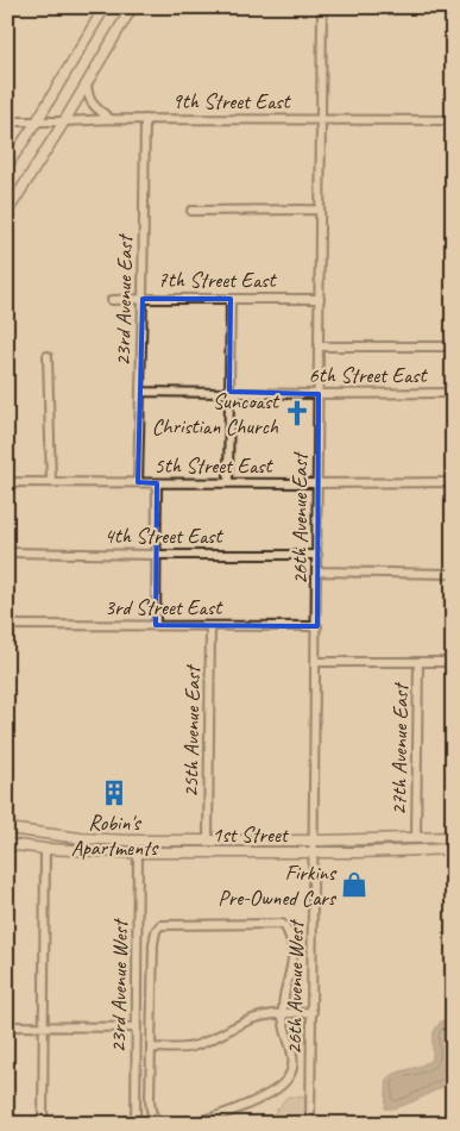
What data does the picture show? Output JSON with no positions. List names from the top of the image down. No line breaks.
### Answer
{"streets":{"main road":["1st Street"],"street":["9th Street East","7th Street East","23rd Avenue East","6th Street East","5th Street East","26th Avenue East","4th Street East","3rd Street East","25th Avenue East","27th Avenue East","23rd Avenue West","26th Avenue West"]},"crossings":[["9th Street East","23rd Avenue East"],["9th Street East","26th Avenue East"],["7th Street East","23rd Avenue East"],["7th Street East","26th Avenue East"],["23rd Avenue East","6th Street East"],["23rd Avenue East","5th Street East"],["6th Street East","26th Avenue East"],["5th Street East","26th Avenue East"],["26th Avenue East","4th Street East"],["26th Avenue East","3rd Street East"],["26th Avenue East","1st Street"],["26th Avenue East","26th Avenue West"],["3rd Street East","25th Avenue East"],["25th Avenue East","1st Street"],["27th Avenue East","1st Street"],["1st Street","23rd Avenue West"],["1st Street","26th Avenue West"]],"places":{"church":["Suncoast Christian Church"],"building":["Robin's Apartments"],"shop":["Firkins Pre-Owned Cars"]}}
